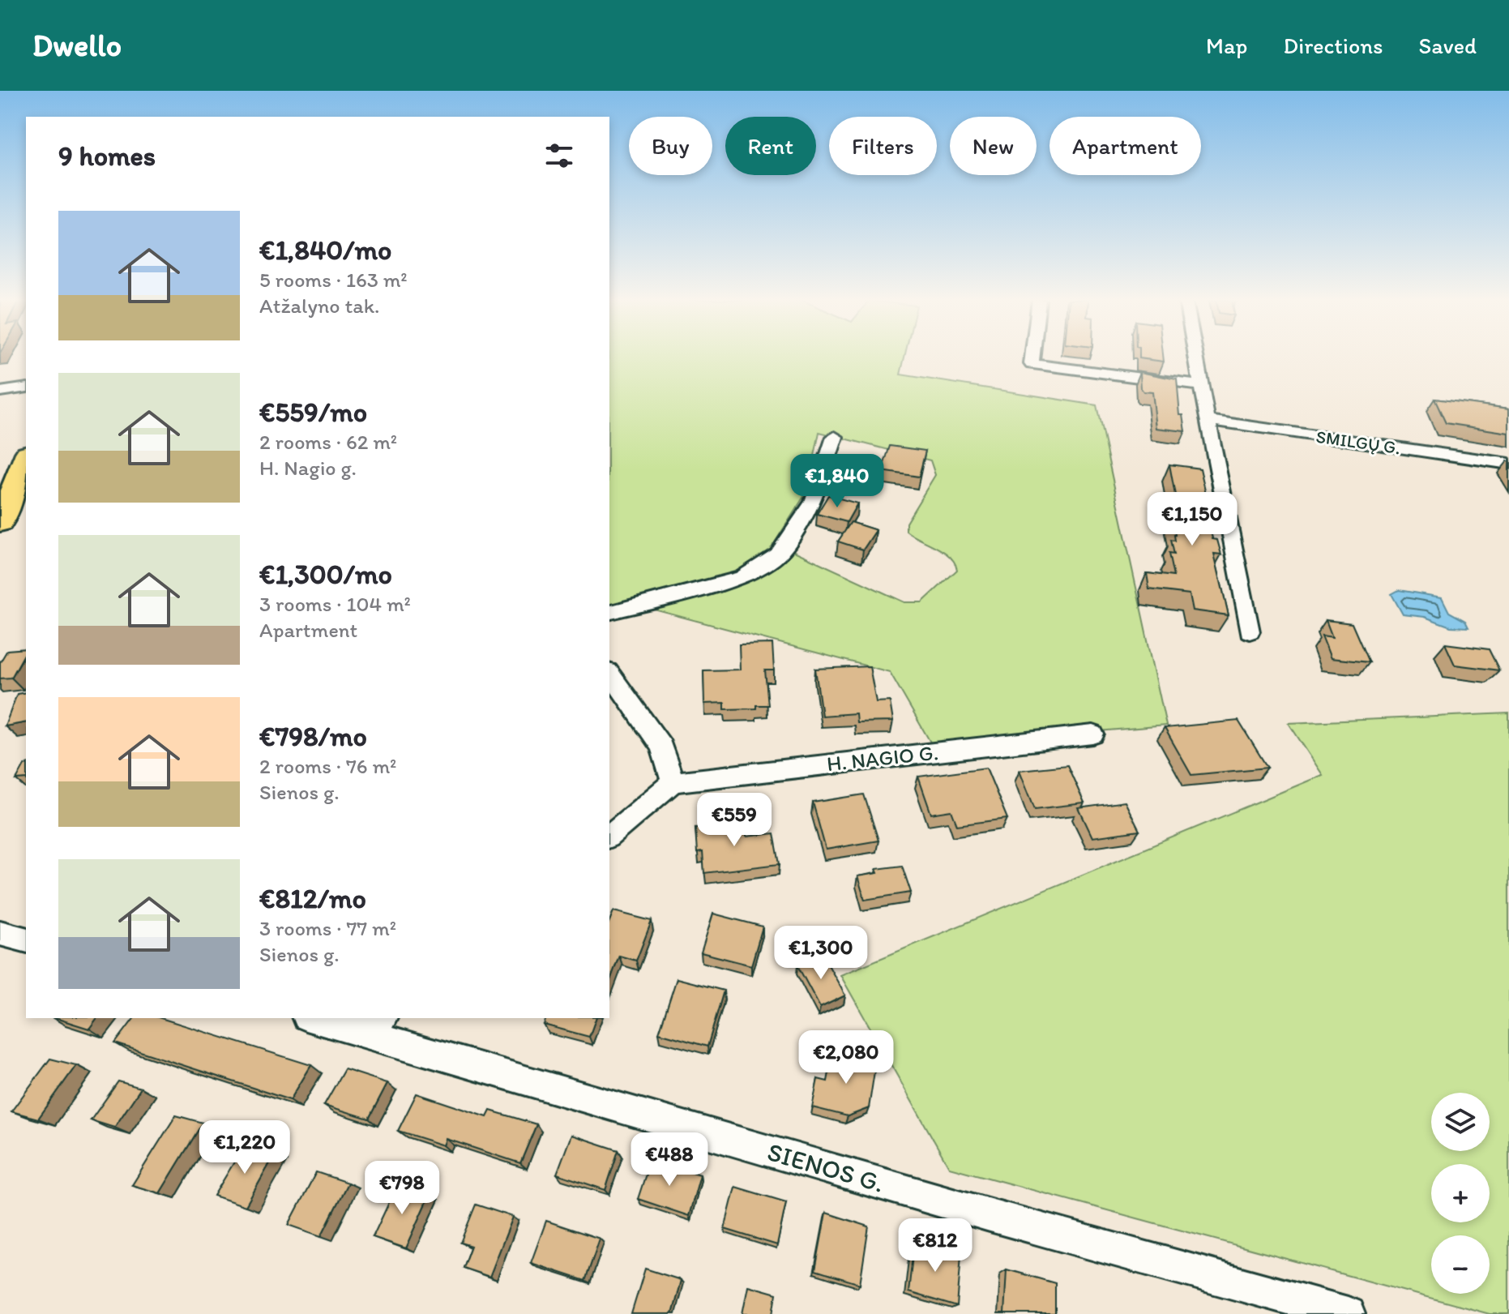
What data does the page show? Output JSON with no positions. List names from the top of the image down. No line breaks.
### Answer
{"streets":{"street":["SMILGŲ G.","H. NAGIO G.","SIENOS G."]},"page":{"header":"Dwello","nav":["Map","Directions","Saved"],"chip":["Buy","Rent","Filters","New","Apartment"],"heading":"9 homes","list":[{"name":"€1,840/mo","note":"5 rooms · 163 m² · Atžalyno tak."},{"name":"€559/mo","note":"2 rooms · 62 m² · H. Nagio g."},{"name":"€1,300/mo","note":"3 rooms · 104 m² · Apartment"},{"name":"€798/mo","note":"2 rooms · 76 m² · Sienos g."},{"name":"€812/mo","note":"3 rooms · 77 m² · Sienos g."}],"price":["€1,840","€1,150","€559","€1,300","€2,080","€1,220","€488","€798","€812"],"map_buttons":["+","−"]}}
